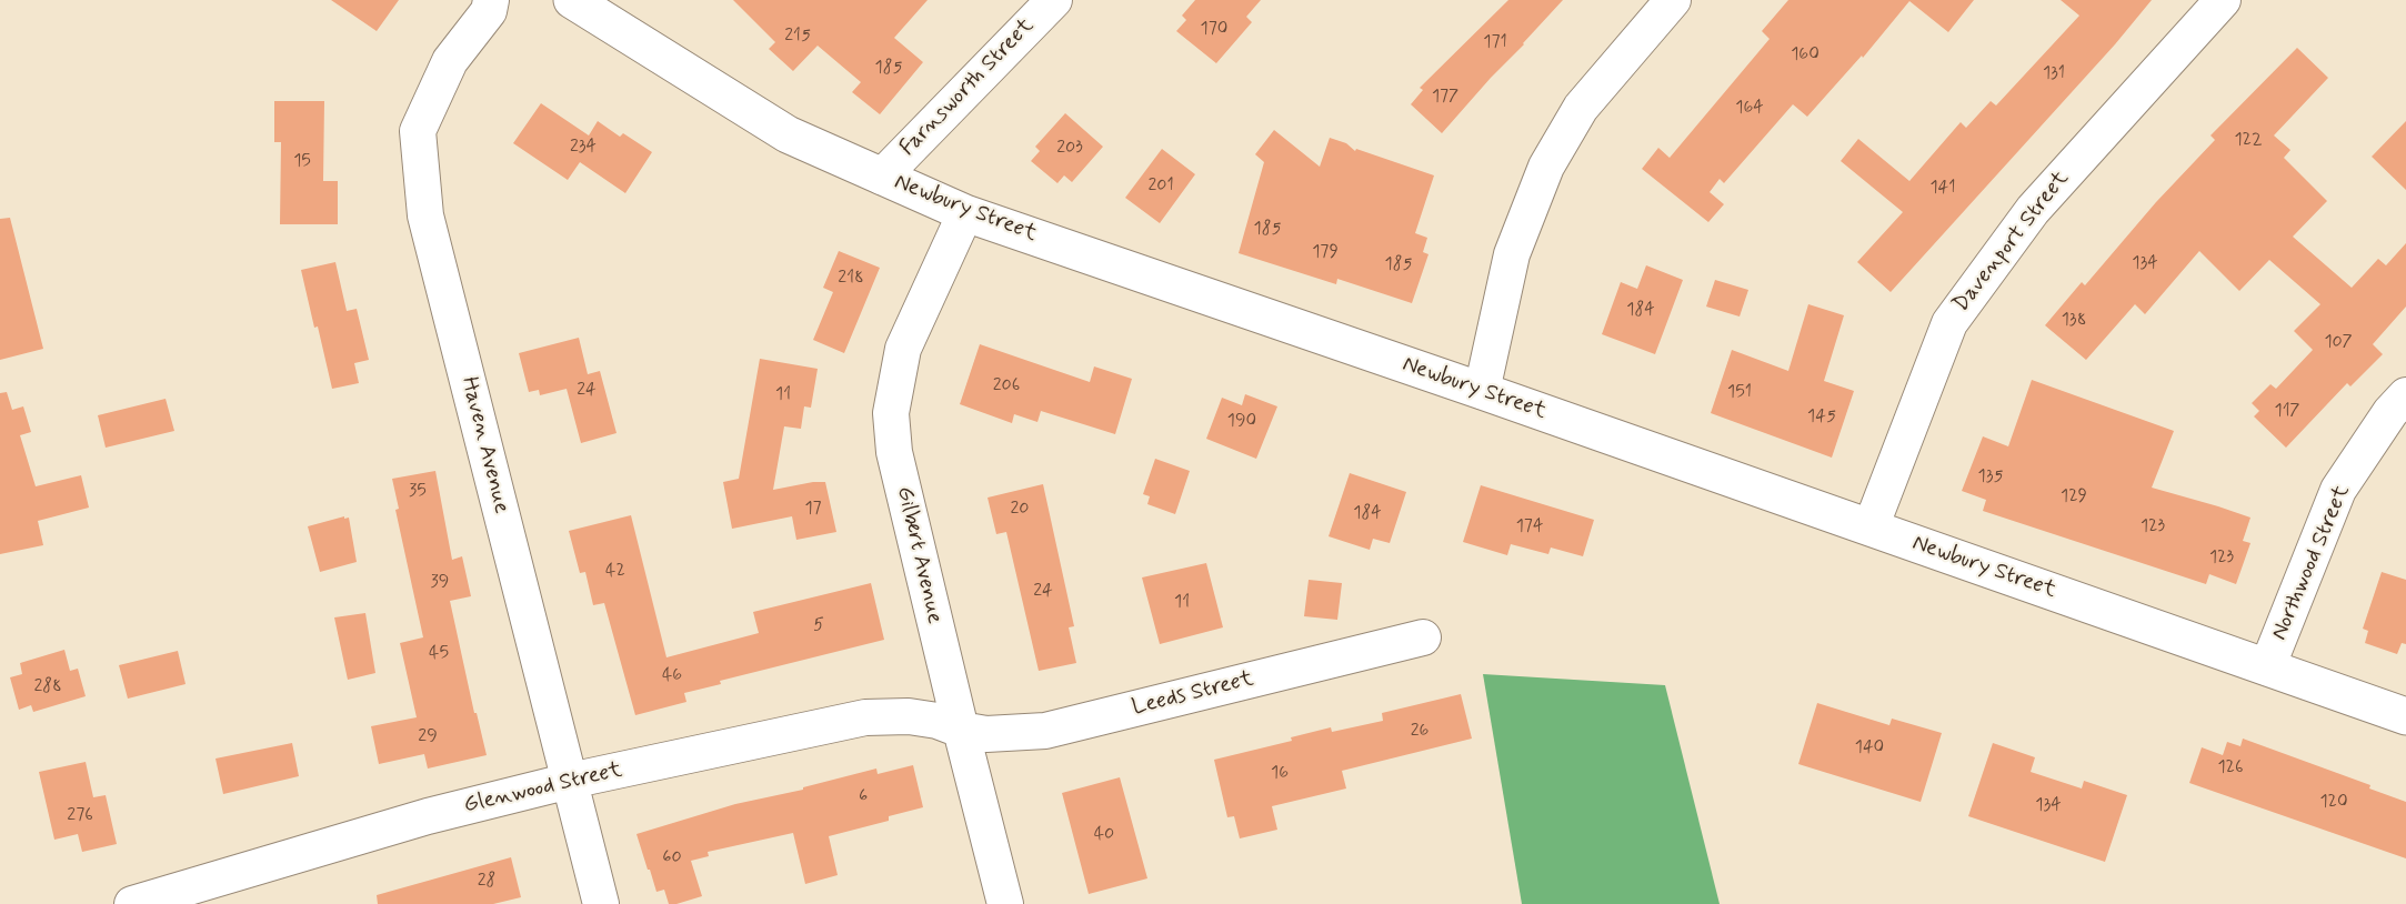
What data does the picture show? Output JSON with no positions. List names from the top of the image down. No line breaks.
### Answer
{"streets":{"street":["Farnsworth Street","Newbury Street","Davenport Street","Haven Avenue","Gilbert Avenue","Northwood Street","Leeds Street","Glenwood Street"]},"crossings":[["Farnsworth Street","Newbury Street"],["Newbury Street","Davenport Street"],["Newbury Street","Gilbert Avenue"],["Newbury Street","Northwood Street"],["Haven Avenue","Glenwood Street"],["Gilbert Avenue","Leeds Street"],["Gilbert Avenue","Glenwood Street"],["Leeds Street","Glenwood Street"]],"house_numbers":["170","215","171","160","185","131","177","164","122","234","203","15","201","141","185","179","134","185","218","184","138","107","206","24","151","11","117","145","190","135","35","129","17","20","184","174","123","123","42","39","24","11","5","45","46","288","26","29","140","126","16","6","120","134","276","40","60","28"]}
